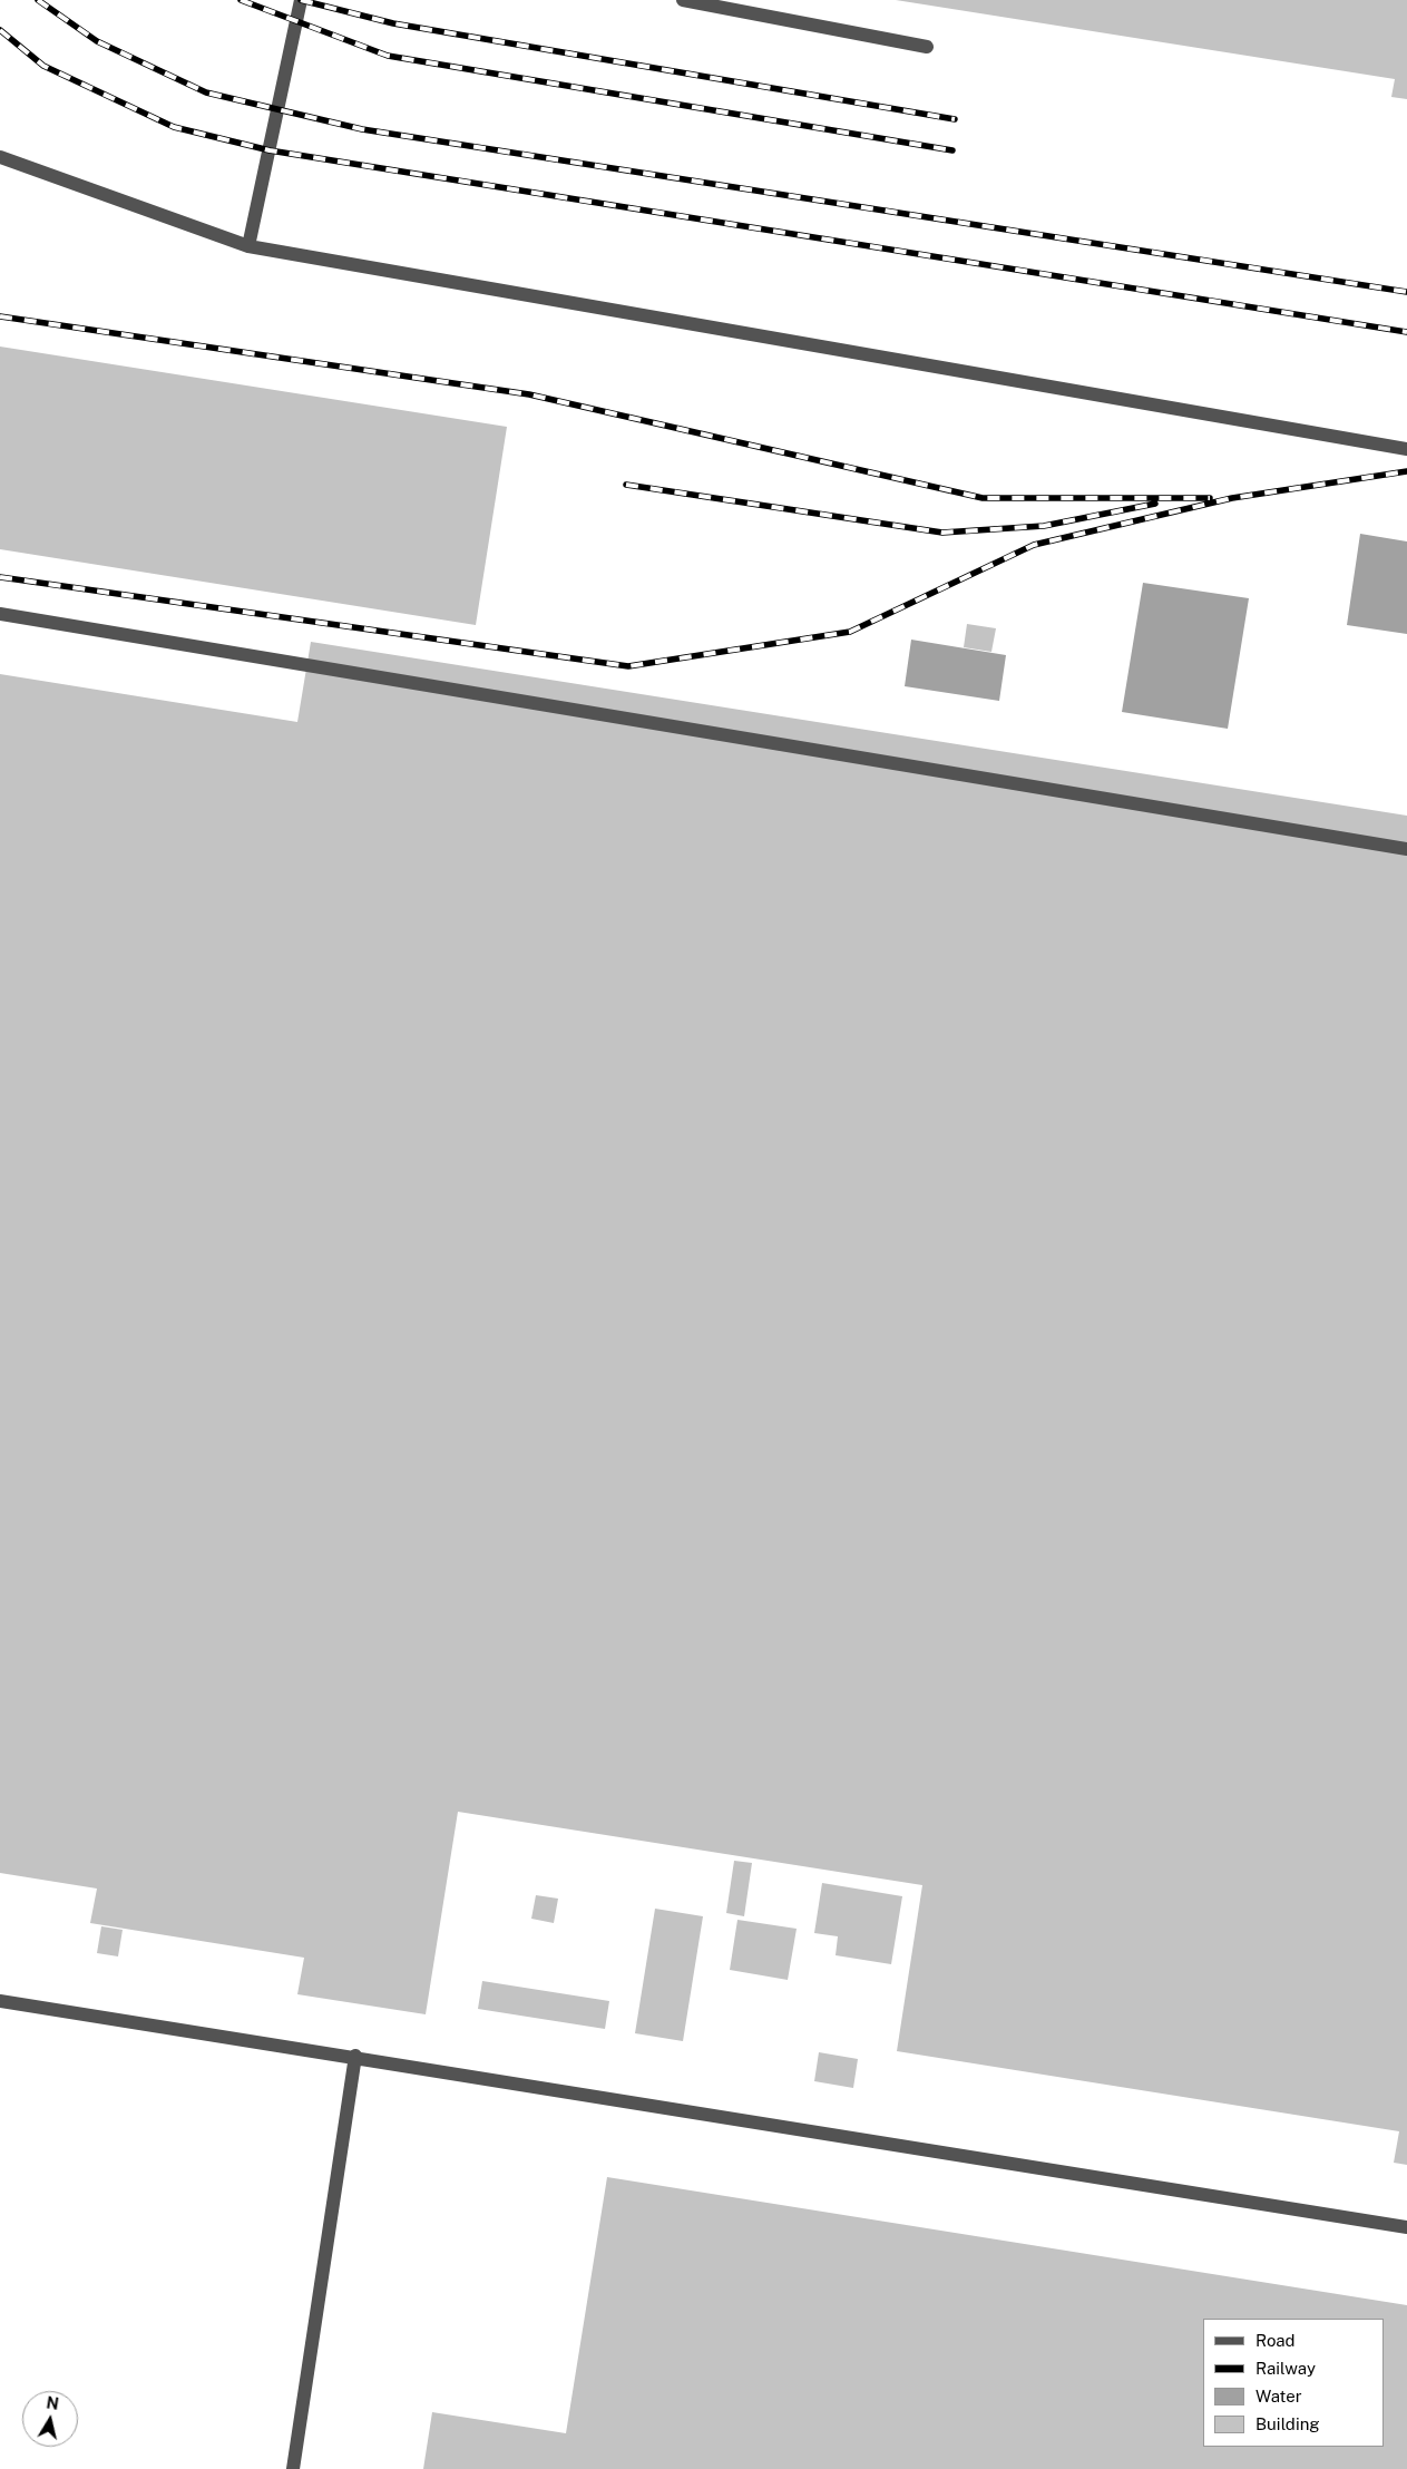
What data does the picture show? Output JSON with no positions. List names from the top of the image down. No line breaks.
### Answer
{"legend":["Road","Railway","Water","Building"],"north":"top"}
